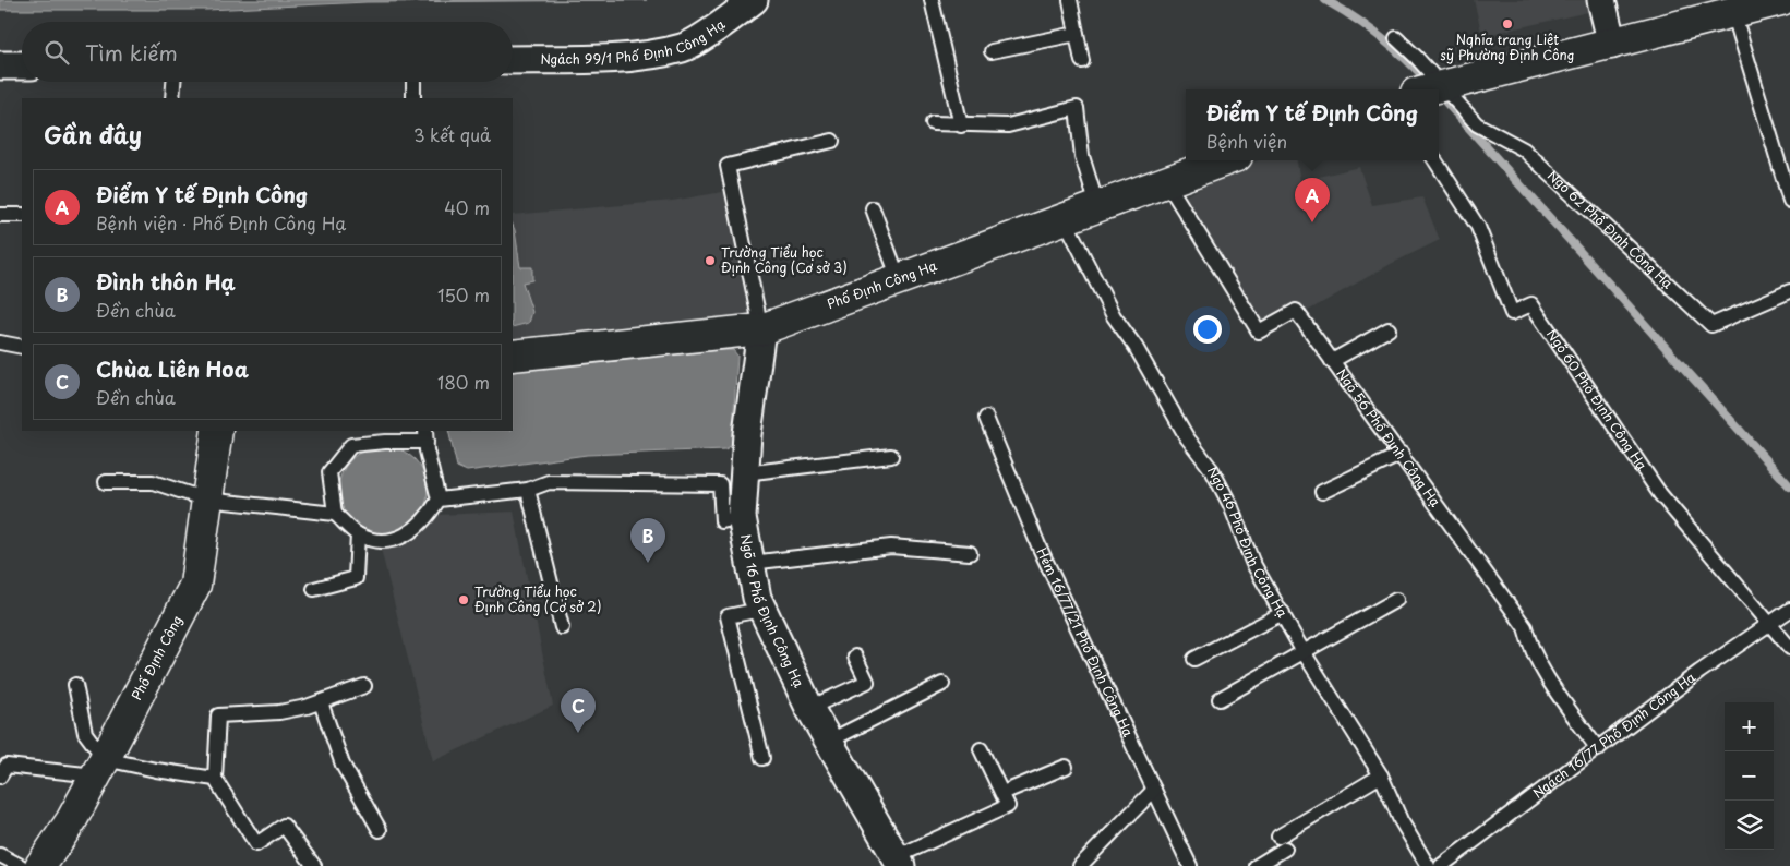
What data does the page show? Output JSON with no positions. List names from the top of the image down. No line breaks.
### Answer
{"streets":{"street":["Ngách 99/1 Phố Định Công Hạ","Phố Định Công Hạ","Ngõ 16 Phố Định Công Hạ","Phố Định Công"],"lane":["Ngõ 62 Phố Định Công Hạ","Ngõ 60 Phố Định Công Hạ","Ngõ 56 Phố Định Công Hạ","Ngõ 46 Phố Định Công Hạ","Hẻm 16/77/21 Phố Định Công Hạ","Ngách 16/77 Phố Định Công Hạ"]},"crossings":[["Phố Định Công Hạ","Ngõ 56 Phố Định Công Hạ"],["Phố Định Công Hạ","Ngõ 46 Phố Định Công Hạ"],["Phố Định Công Hạ","Ngõ 16 Phố Định Công Hạ"],["Ngõ 60 Phố Định Công Hạ","Ngách 16/77 Phố Định Công Hạ"],["Ngõ 56 Phố Định Công Hạ","Ngách 16/77 Phố Định Công Hạ"]],"places":["Nghĩa trang Liệt sỹ Phường Định Công","Trường Tiểu học Định Công (Cơ sở 3)","Trường Tiểu học Định Công (Cơ sở 2)"],"page":{"search":"Tìm kiếm","popup":["Điểm Y tế Định Công","Bệnh viện"],"heading":["Gần đây","3 kết quả"],"list":[{"mark":"A","name":"Điểm Y tế Định Công","note":"Bệnh viện · Phố Định Công Hạ","value":"40 m"},{"mark":"B","name":"Đình thôn Hạ","note":"Đền chùa","value":"150 m"},{"mark":"C","name":"Chùa Liên Hoa","note":"Đền chùa","value":"180 m"}],"pins":["A","B","C"],"map_buttons":["+","−"]}}
